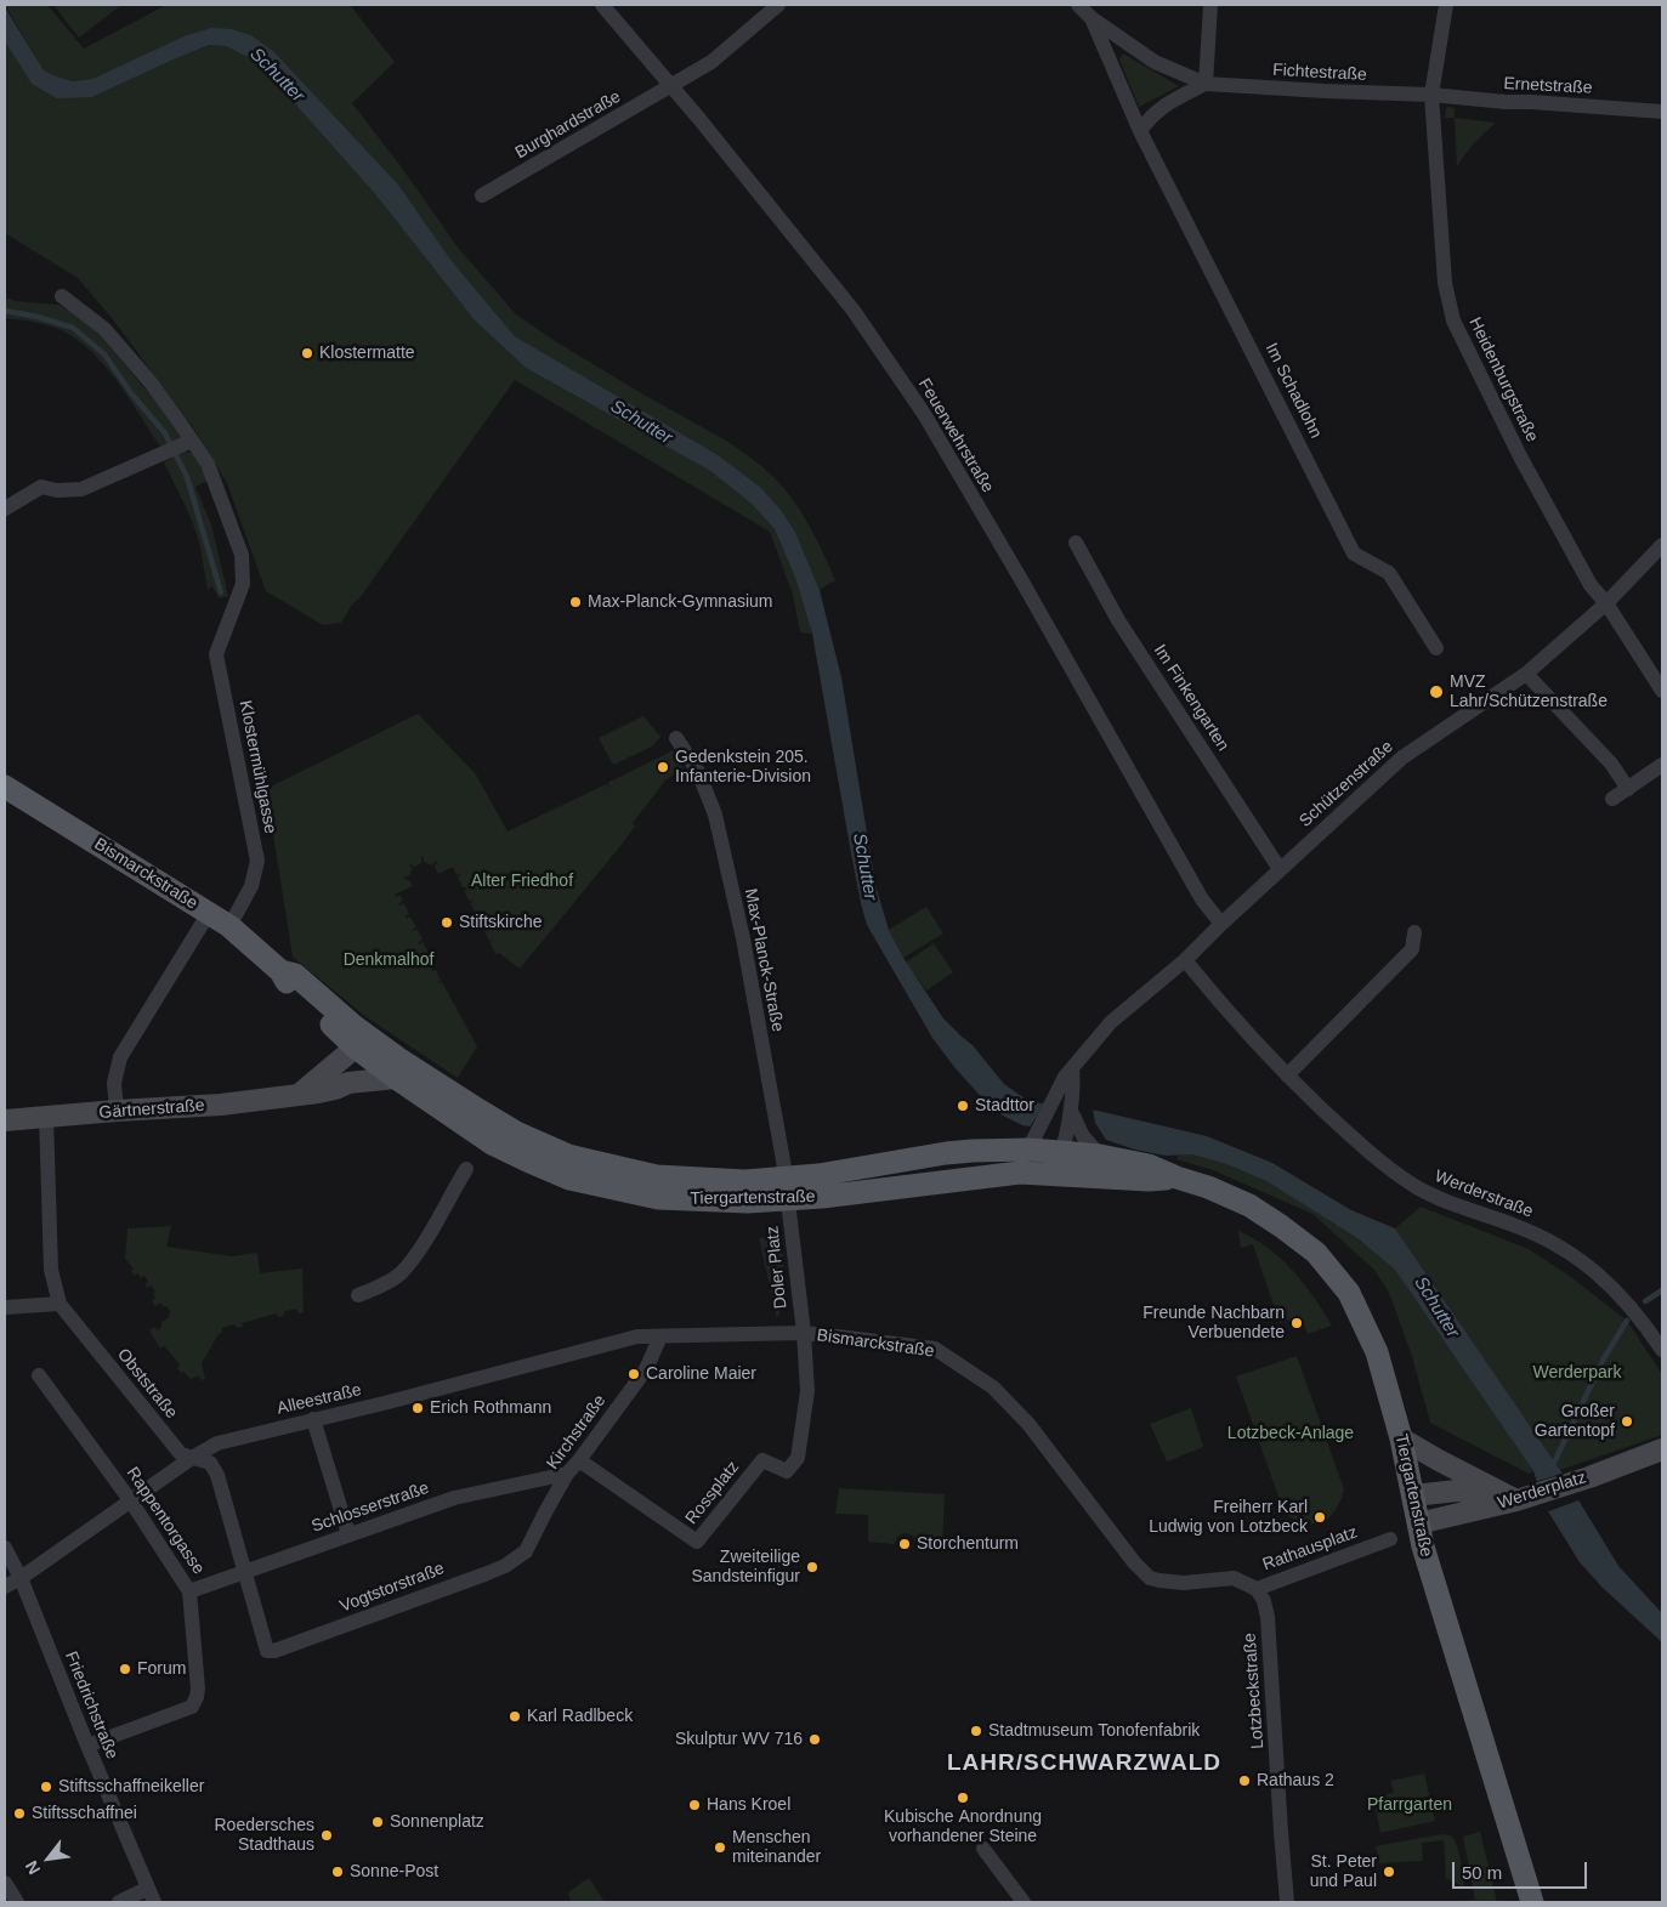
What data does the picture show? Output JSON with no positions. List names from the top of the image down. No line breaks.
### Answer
{"streets":{"main road":["Bismarckstraße","Tiergartenstraße"],"street":["Fichtestraße","Ernetstraße","Burghardstraße","Heidenburgstraße","Im Schadlohn","Feuerwehrstraße","Im Finkengarten","Klostermühlgasse","Schützenstraße","Max-Planck-Straße","Gärtnerstraße","Werderstraße","Doler Platz","Obststraße","Alleestraße","Kirchstraße","Werderplatz","Rossplatz","Schlosserstraße","Rappentorgasse","Rathausplatz","Vogtstorstraße","Lotzbeckstraße","Friedrichstraße"]},"crossings":[["Fichtestraße","Ernetstraße"],["Fichtestraße","Heidenburgstraße"],["Fichtestraße","Im Schadlohn"],["Ernetstraße","Heidenburgstraße"],["Burghardstraße","Feuerwehrstraße"],["Heidenburgstraße","Schützenstraße"],["Feuerwehrstraße","Schützenstraße"],["Im Finkengarten","Schützenstraße"],["Klostermühlgasse","Bismarckstraße"],["Schützenstraße","Werderstraße"],["Schützenstraße","Tiergartenstraße"],["Bismarckstraße","Tiergartenstraße"],["Bismarckstraße","Doler Platz"],["Bismarckstraße","Alleestraße"],["Bismarckstraße","Kirchstraße"],["Bismarckstraße","Rossplatz"],["Bismarckstraße","Rathausplatz"],["Max-Planck-Straße","Tiergartenstraße"],["Max-Planck-Straße","Doler Platz"],["Gärtnerstraße","Tiergartenstraße"],["Gärtnerstraße","Obststraße"],["Tiergartenstraße","Doler Platz"],["Tiergartenstraße","Werderplatz"],["Doler Platz","Rossplatz"],["Obststraße","Alleestraße"],["Obststraße","Schlosserstraße"],["Obststraße","Vogtstorstraße"],["Alleestraße","Kirchstraße"],["Alleestraße","Rappentorgasse"],["Alleestraße","Friedrichstraße"],["Kirchstraße","Rossplatz"],["Kirchstraße","Schlosserstraße"],["Kirchstraße","Vogtstorstraße"],["Schlosserstraße","Rappentorgasse"],["Rappentorgasse","Friedrichstraße"],["Rathausplatz","Lotzbeckstraße"]],"districts":["LAHR/SCHWARZWALD"],"water":["Schutter"],"parks":["Alter Friedhof","Denkmalhof","Werderpark","Lotzbeck-Anlage","Pfarrgarten"],"places":["Klostermatte","Max-Planck-Gymnasium","MVZ Lahr/Schützenstraße","Gedenkstein 205. Infanterie-Division","Stiftskirche","Stadttor","Freunde Nachbarn Verbuendete","Caroline Maier","Erich Rothmann","Großer Gartentopf","Freiherr Karl Ludwig von Lotzbeck","Storchenturm","Zweiteilige Sandsteinfigur","Forum","Karl Radlbeck","Stadtmuseum Tonofenfabrik","Skulptur WV 716","Rathaus 2","Stiftsschaffneikeller","Kubische Anordnung vorhandener Steine","Hans Kroel","Stiftsschaffnei","Sonnenplatz","Roedersches Stadthaus","Menschen miteinander","Sonne-Post","St. Peter und Paul"],"scale_bar":"50 m","north":"bottom left"}
